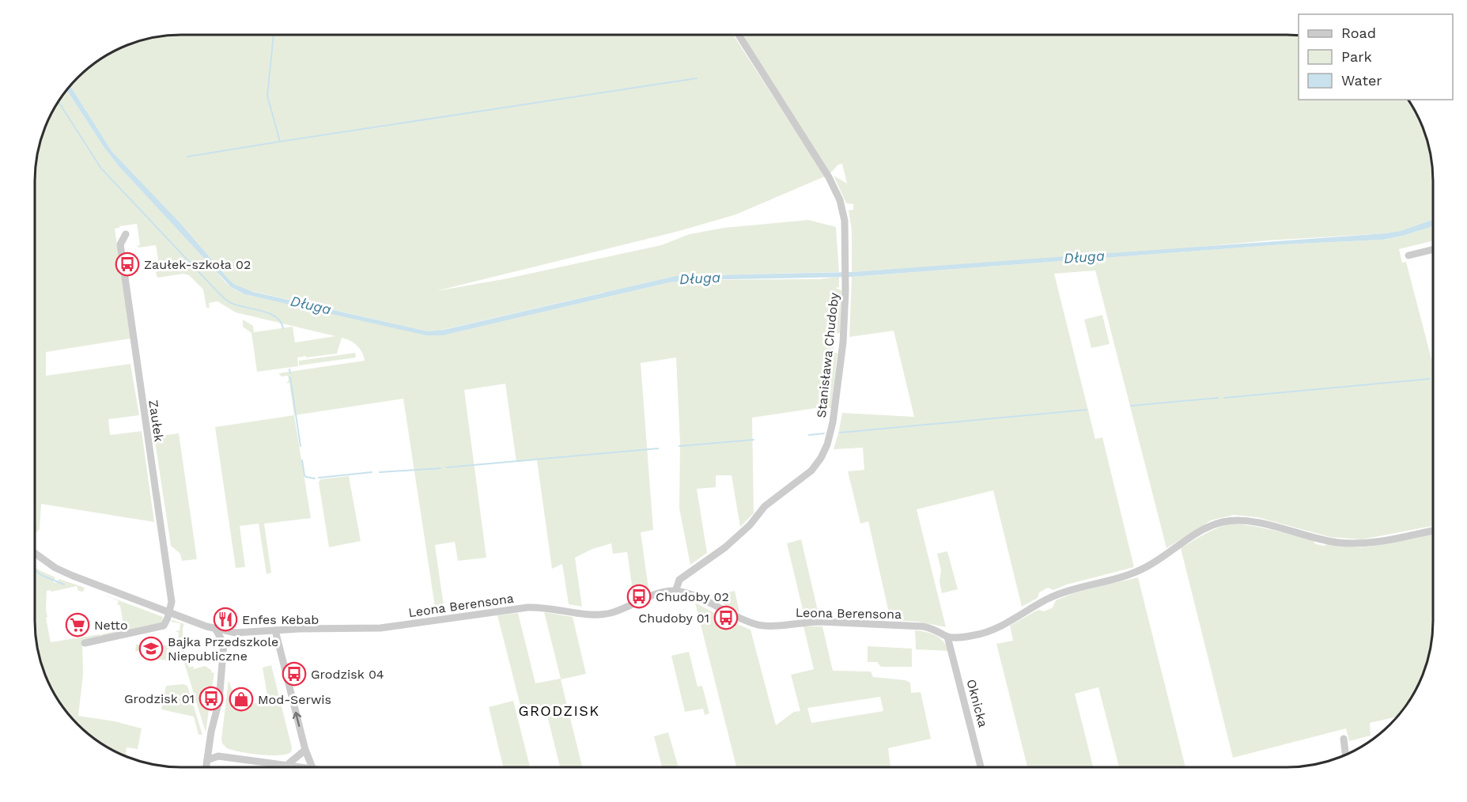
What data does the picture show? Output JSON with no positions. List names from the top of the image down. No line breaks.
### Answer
{"streets":{"street":["Stanisława Chudoby","Zaułek","Leona Berensona","Oknicka"]},"crossings":[["Stanisława Chudoby","Leona Berensona"],["Zaułek","Leona Berensona"],["Leona Berensona","Oknicka"]],"districts":["GRODZISK"],"water":["Długa"],"places":{"bus stop":["Zaułek-szkoła 02","Chudoby 02","Chudoby 01","Grodzisk 04","Grodzisk 01"],"restaurant":["Enfes Kebab"],"supermarket":["Netto"],"school or university":["Bajka Przedszkole Niepubliczne"],"shop":["Mod-Serwis"]},"legend":["Road","Park","Water"]}
